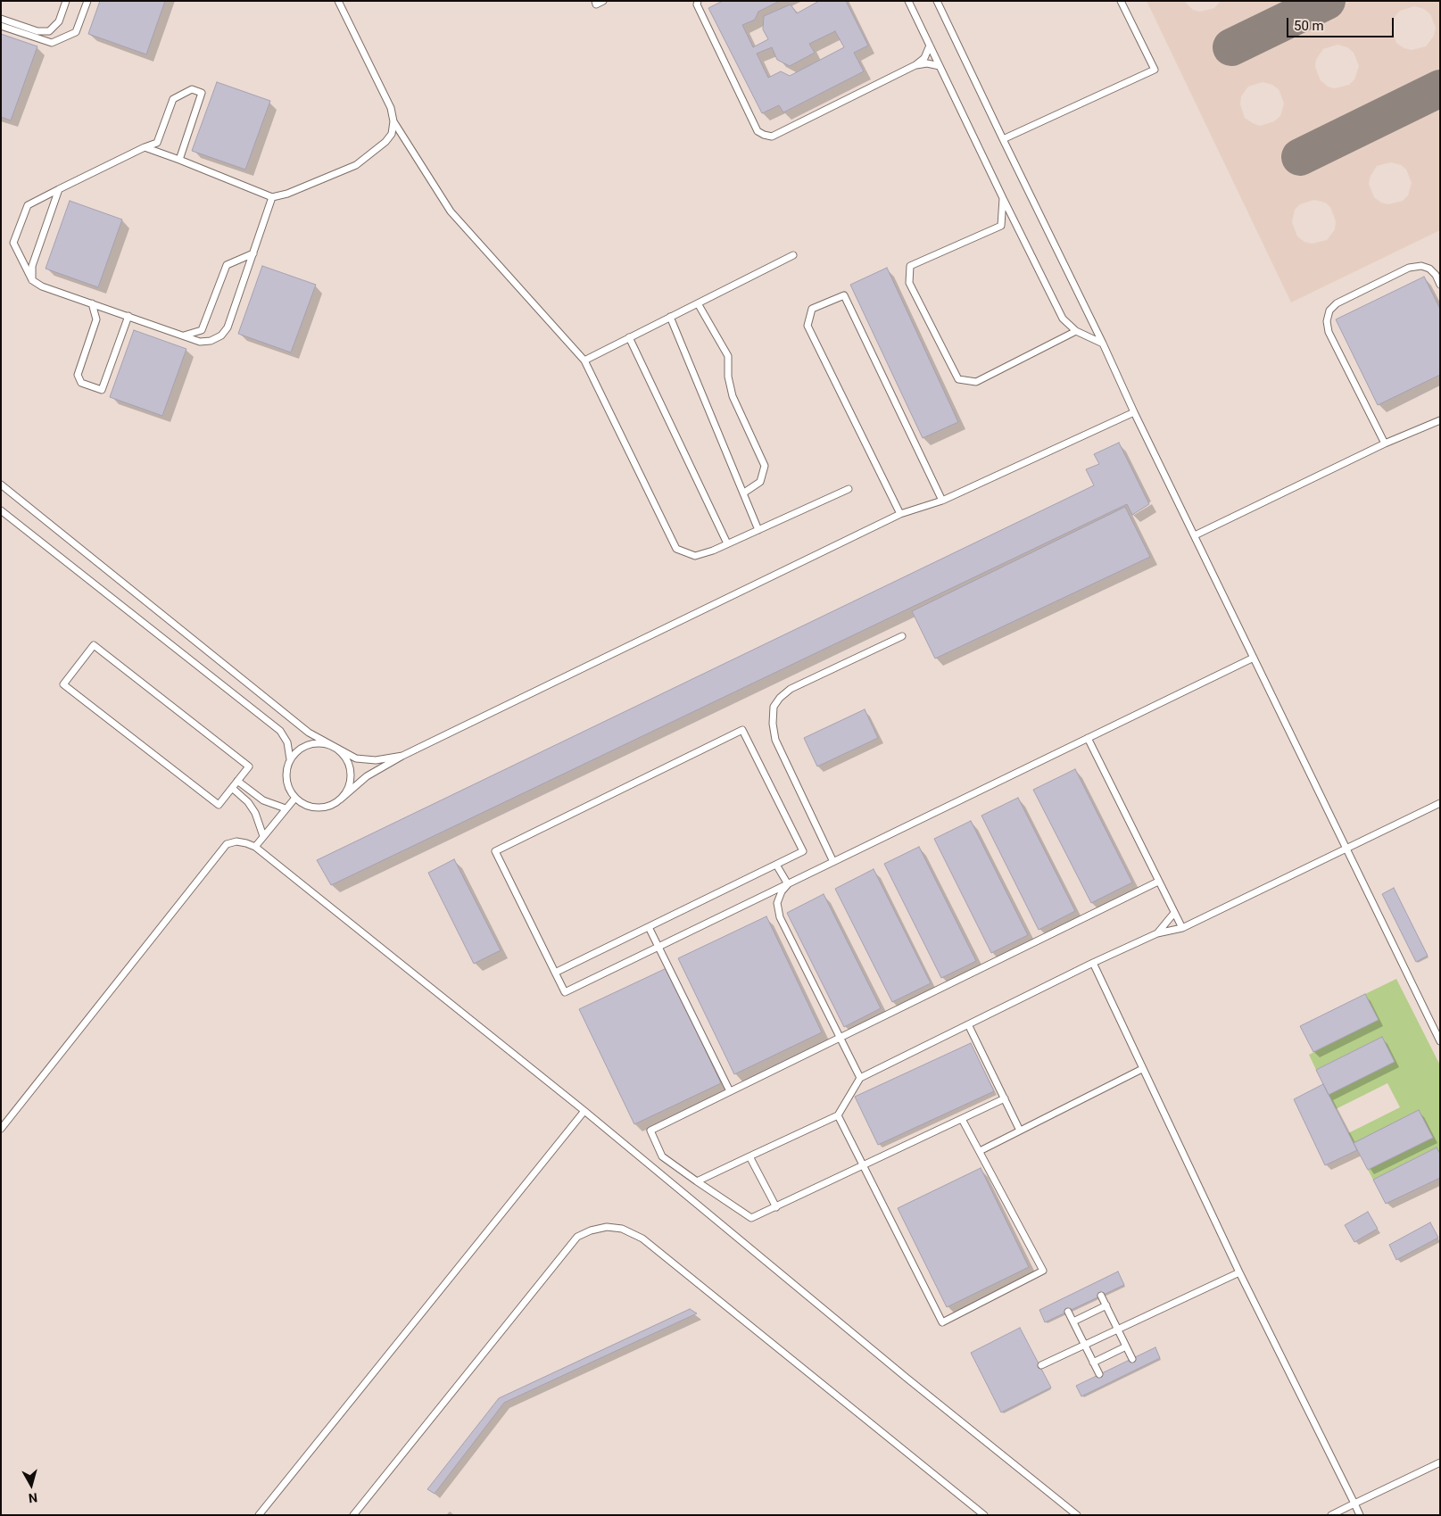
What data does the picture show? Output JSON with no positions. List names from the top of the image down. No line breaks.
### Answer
{"scale_bar":"50 m","north":"bottom"}
